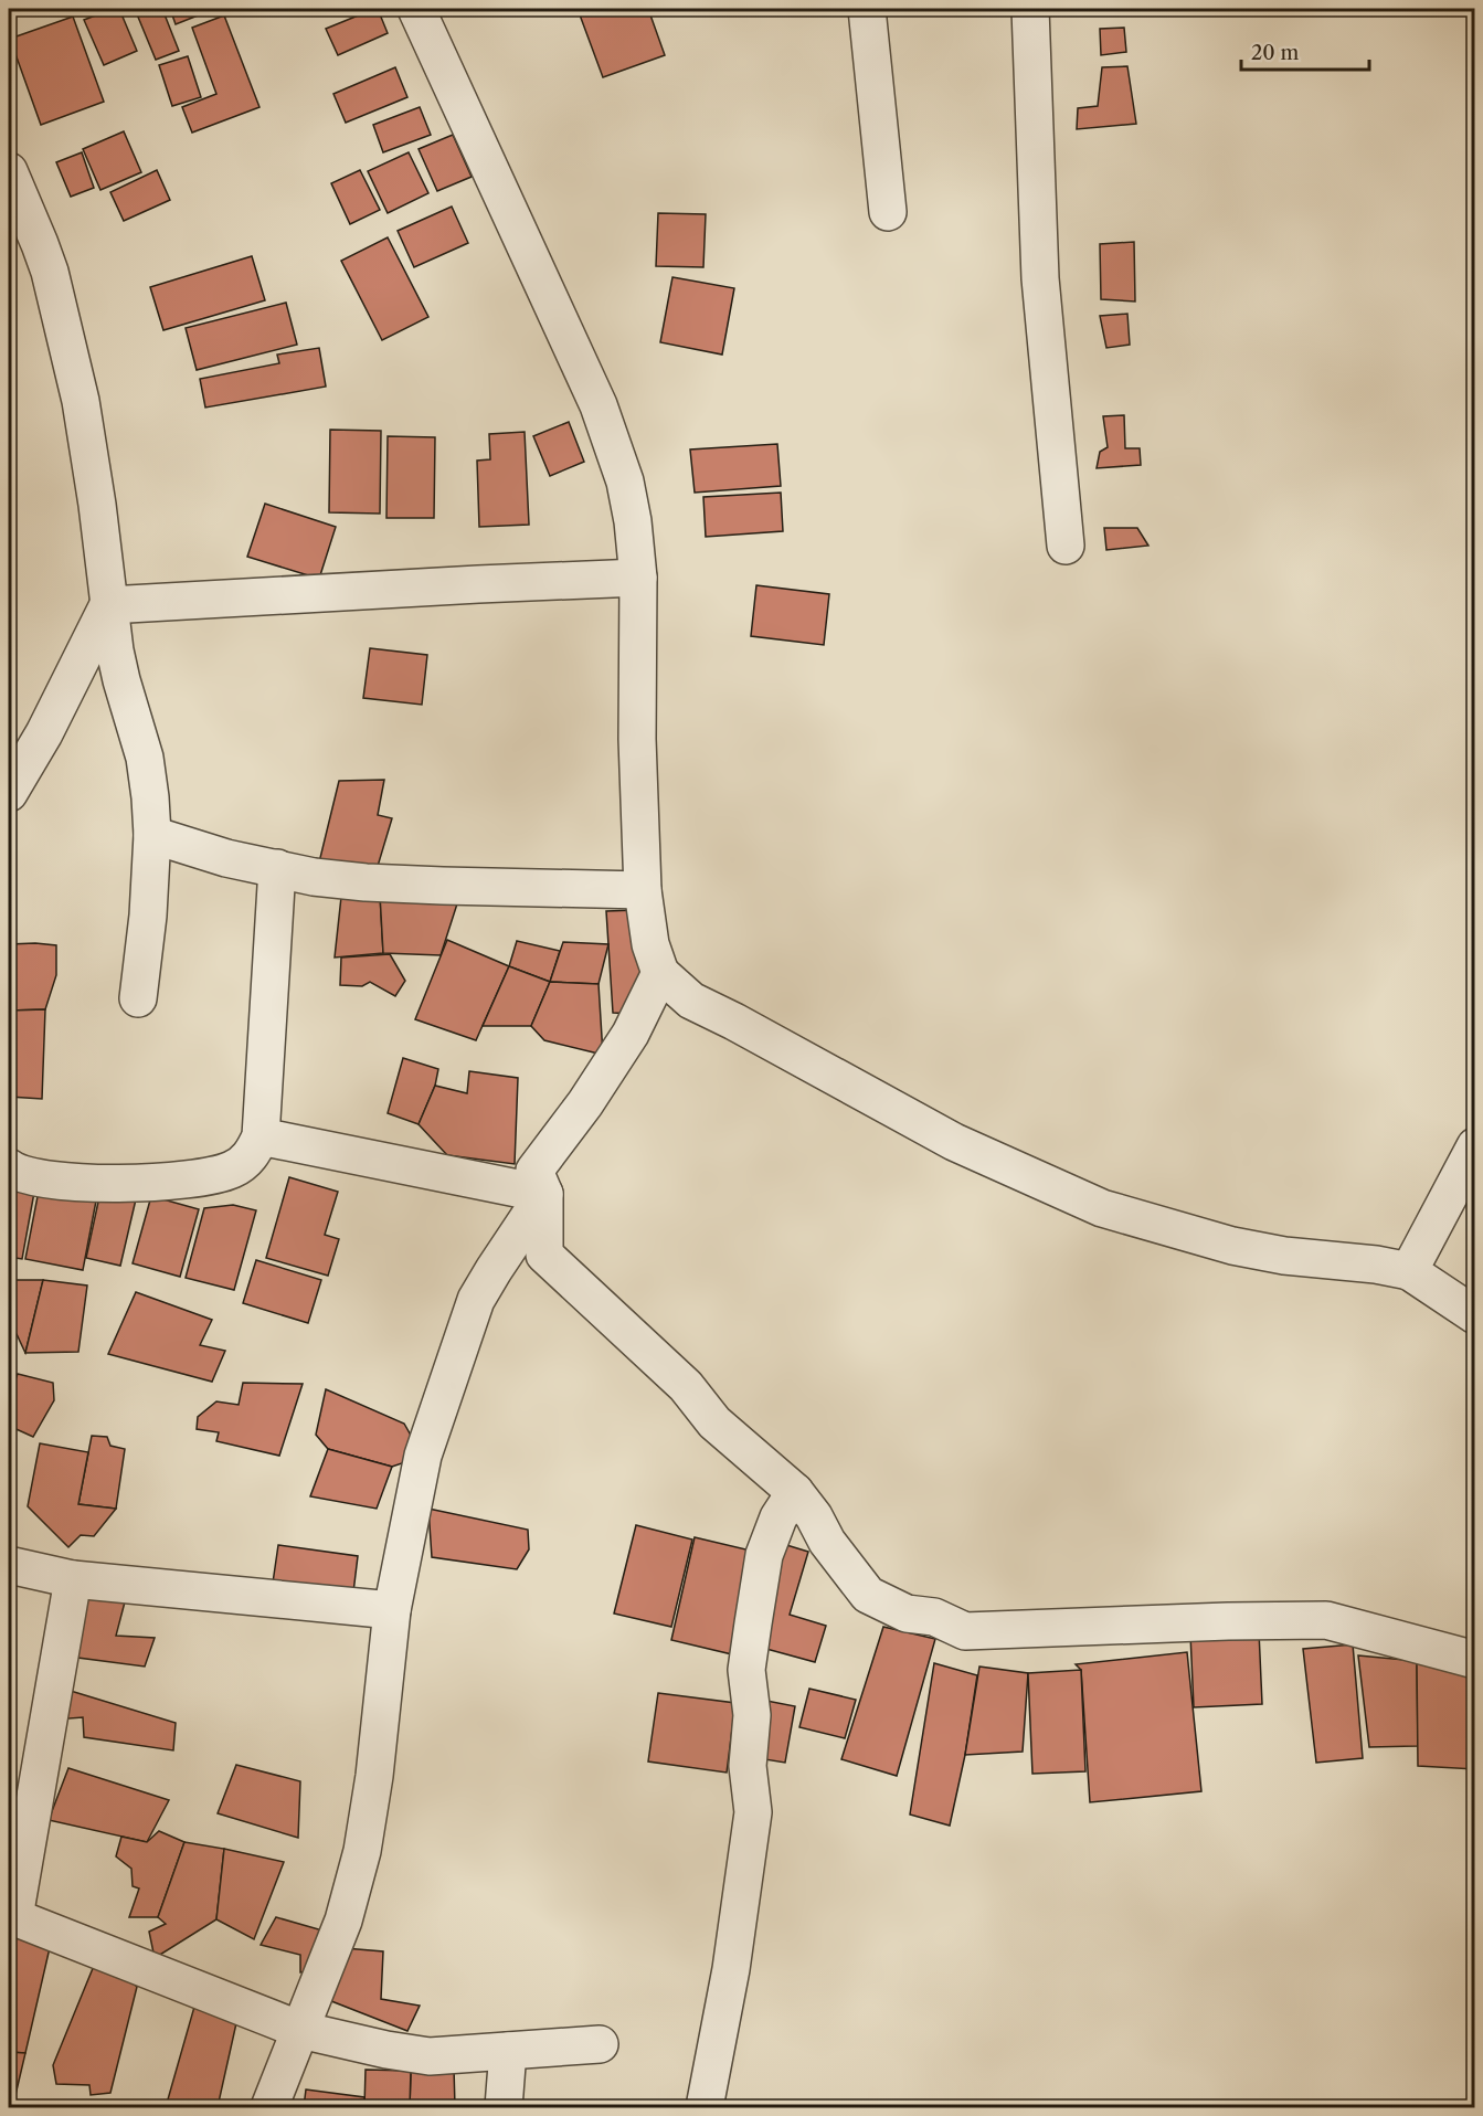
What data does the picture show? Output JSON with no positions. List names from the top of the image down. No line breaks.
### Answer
{"scale_bar":"20 m"}
